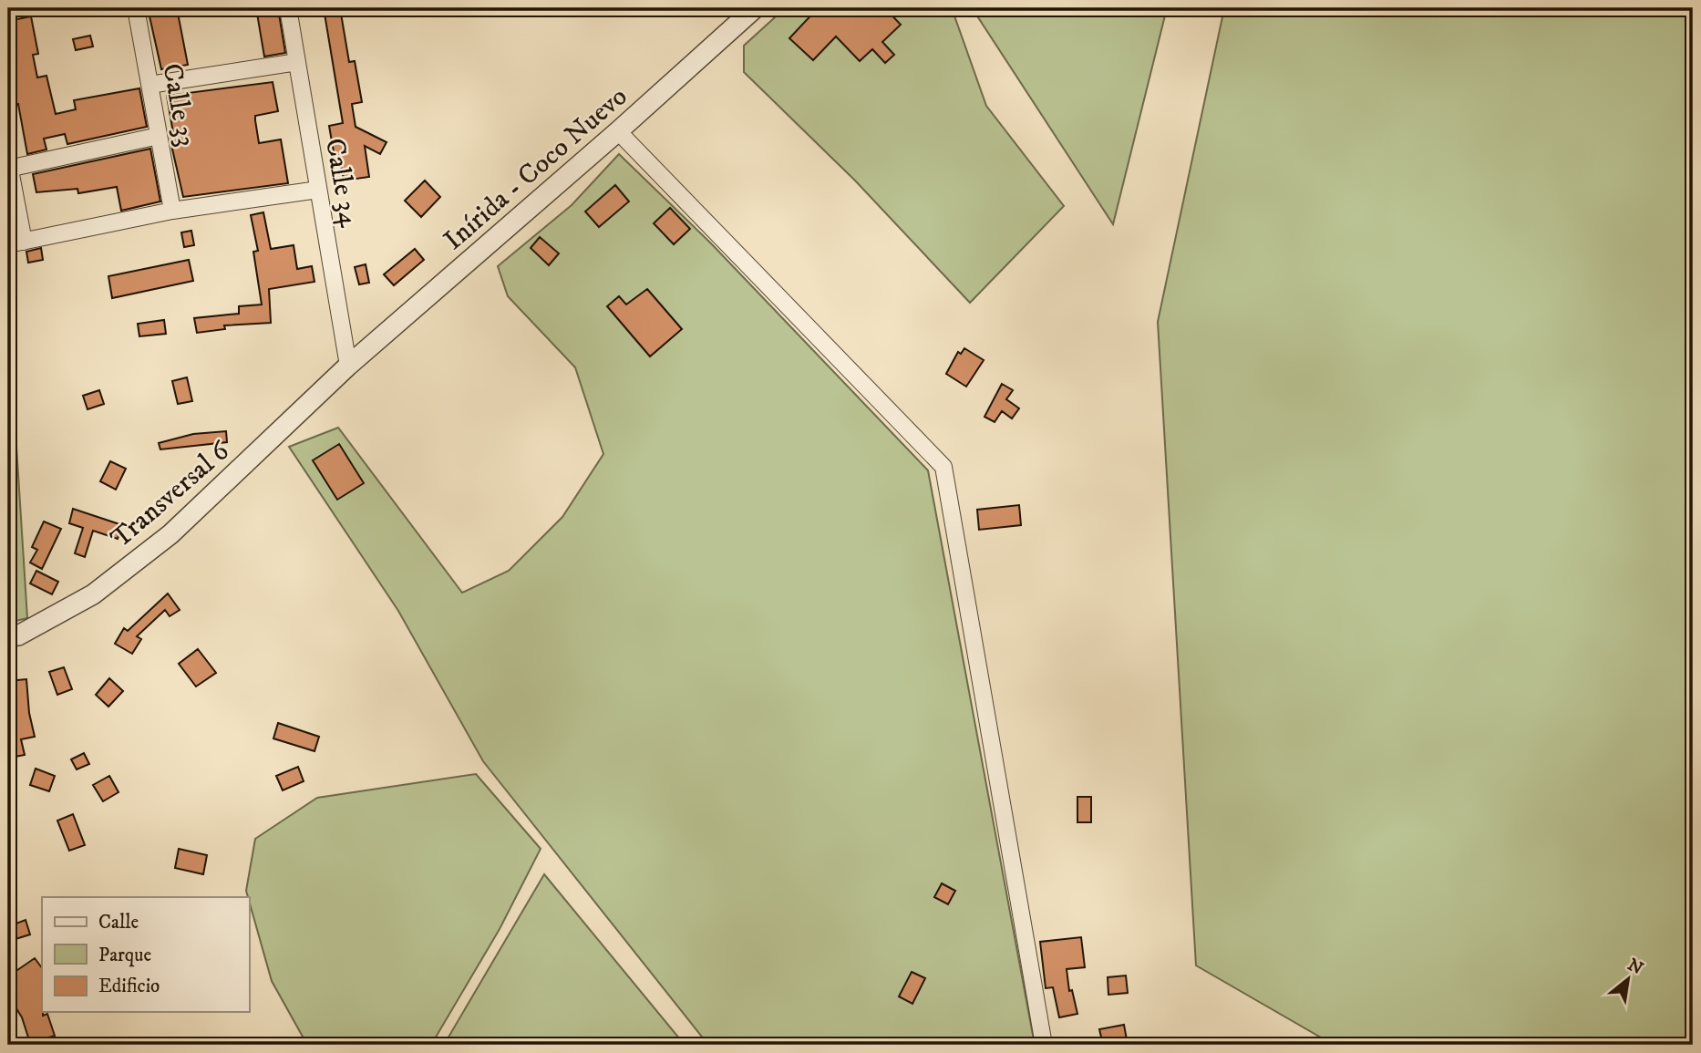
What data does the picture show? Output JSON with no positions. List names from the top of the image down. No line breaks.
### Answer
{"streets":{"street":["Calle 33","Inírida - Coco Nuevo","Calle 34","Transversal 6"]},"crossings":[["Inírida - Coco Nuevo","Calle 34"],["Inírida - Coco Nuevo","Transversal 6"],["Calle 34","Transversal 6"]],"legend":["Calle","Parque","Edificio"],"north":"top right"}
